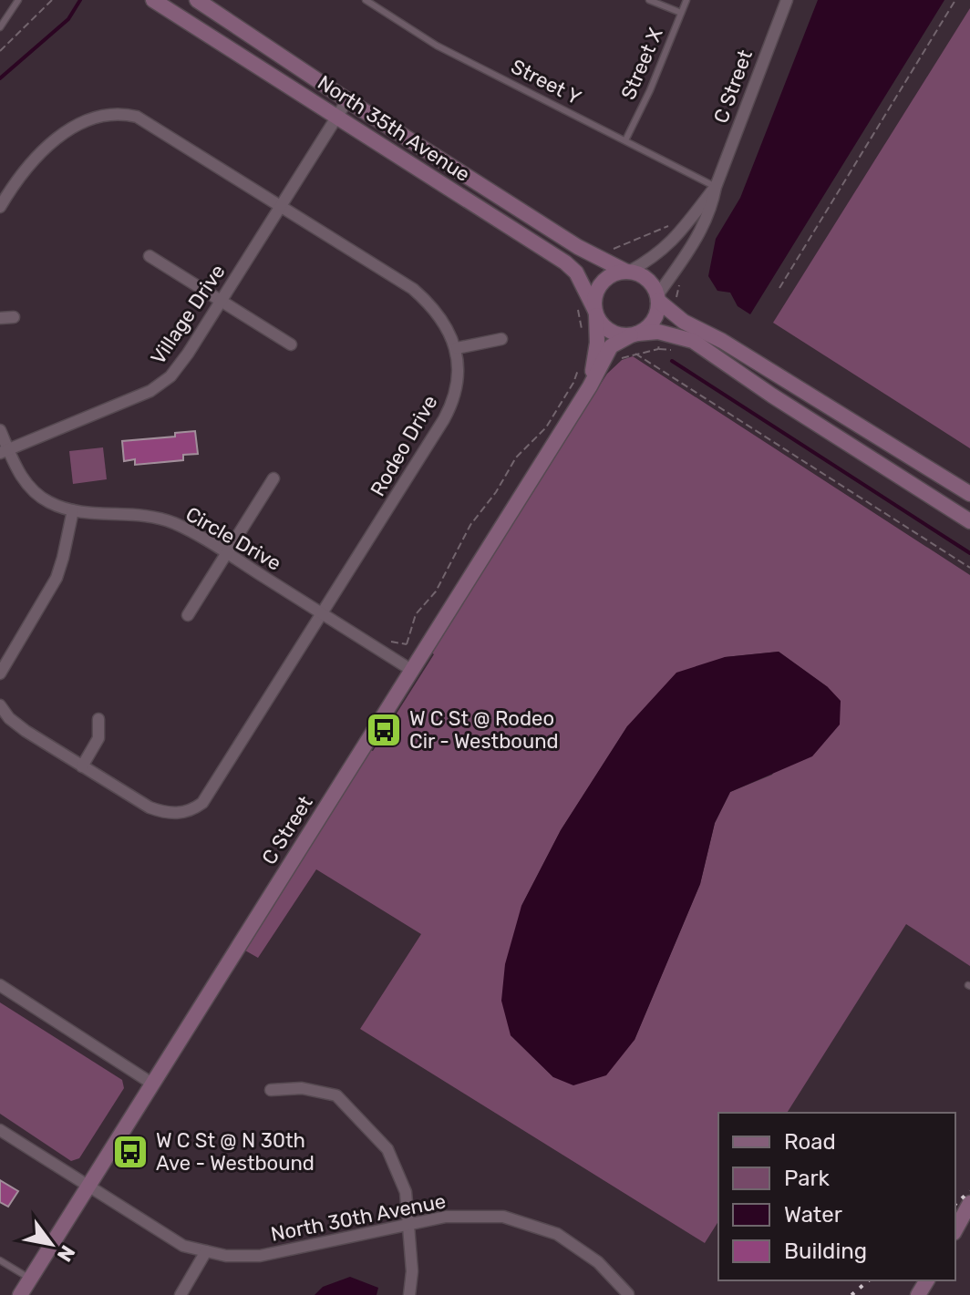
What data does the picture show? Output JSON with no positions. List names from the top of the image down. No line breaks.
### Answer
{"streets":{"street":["C Street","North 35th Avenue","Village Drive","Rodeo Drive","Circle Drive","North 30th Avenue"],"lane":["Street X","Street Y"]},"crossings":[["Street X","Street Y"],["Street Y","C Street"],["C Street","North 35th Avenue"],["C Street","Circle Drive"],["C Street","North 30th Avenue"],["North 35th Avenue","Village Drive"],["Rodeo Drive","Circle Drive"]],"places":{"bus stop":["W C St @ Rodeo Cir - Westbound","W C St @ N 30th Ave - Westbound"]},"legend":["Road","Park","Water","Building"],"north":"bottom right"}
